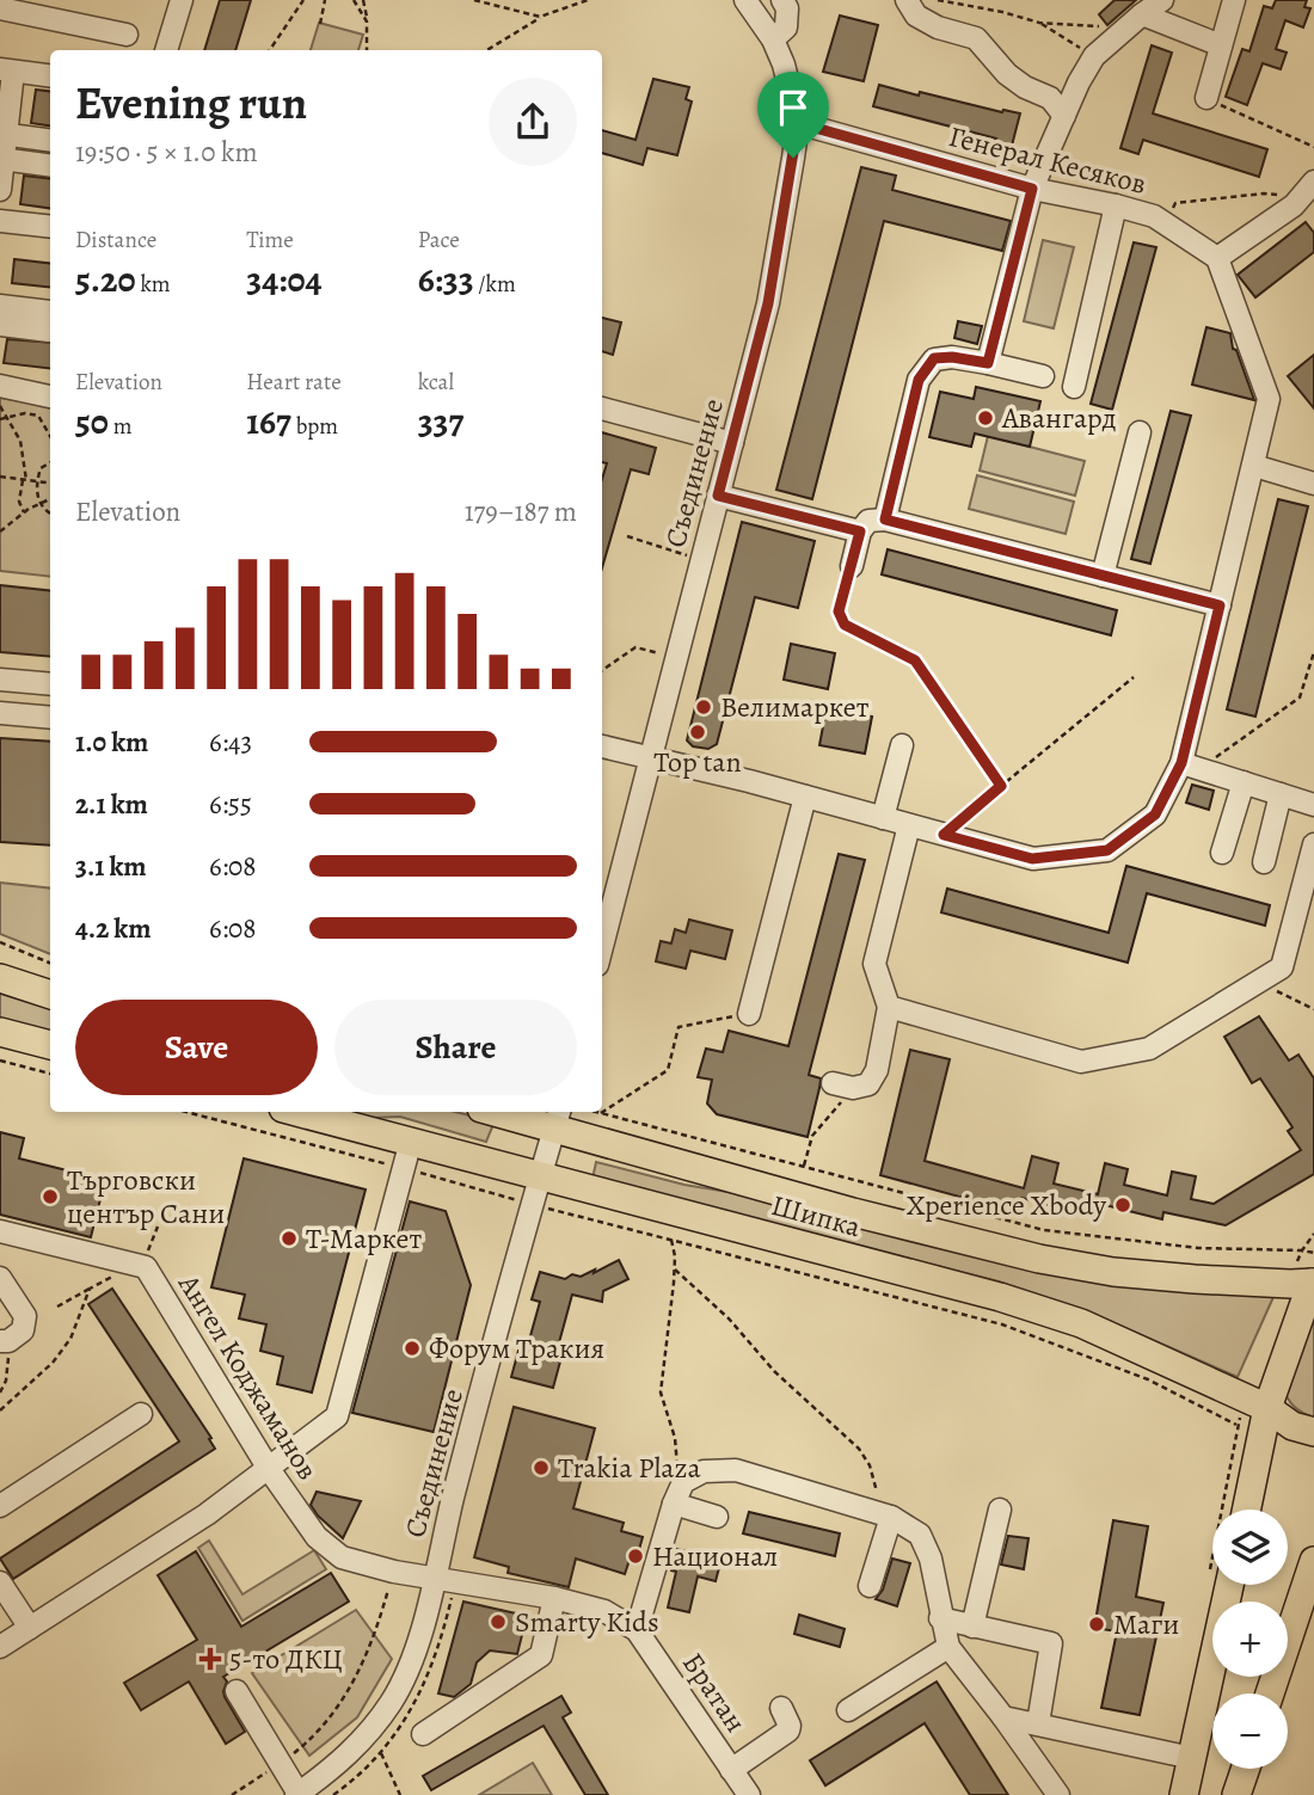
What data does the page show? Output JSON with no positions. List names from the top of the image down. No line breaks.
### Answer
{"streets":{"main road":["Шипка"],"street":["Генерал Кесяков","Съединение","Ангел Коджаманов","Братан"]},"crossings":[["Генерал Кесяков","Съединение"],["Съединение","Шипка"],["Съединение","Ангел Коджаманов"],["Съединение","Братан"],["Ангел Коджаманов","Братан"]],"places":{"other":["Авангард","Велимаркет","Top tan","Търговски център Сани","Xperience Xbody","Т-Маркет","Форум Тракия","Trakia Plaza","Национал","Smarty Kids","Маги"],"health":["5-то ДКЦ"]},"page":{"heading":["Evening run","19:50 · 5 × 1.0 km"],"stats":[["Distance","5.20 km"],["Time","34:04"],["Pace","6:33 /km"],["Elevation","50 m"],["Heart rate","167 bpm"],["kcal","337"]],"chart":["Elevation","179–187 m"],"list":[{"name":"1.0 km","note":"6:43"},{"name":"2.1 km","note":"6:55"},{"name":"3.1 km","note":"6:08"},{"name":"4.2 km","note":"6:08"}],"buttons":["Save","Share"],"map_buttons":["+","−"]}}
